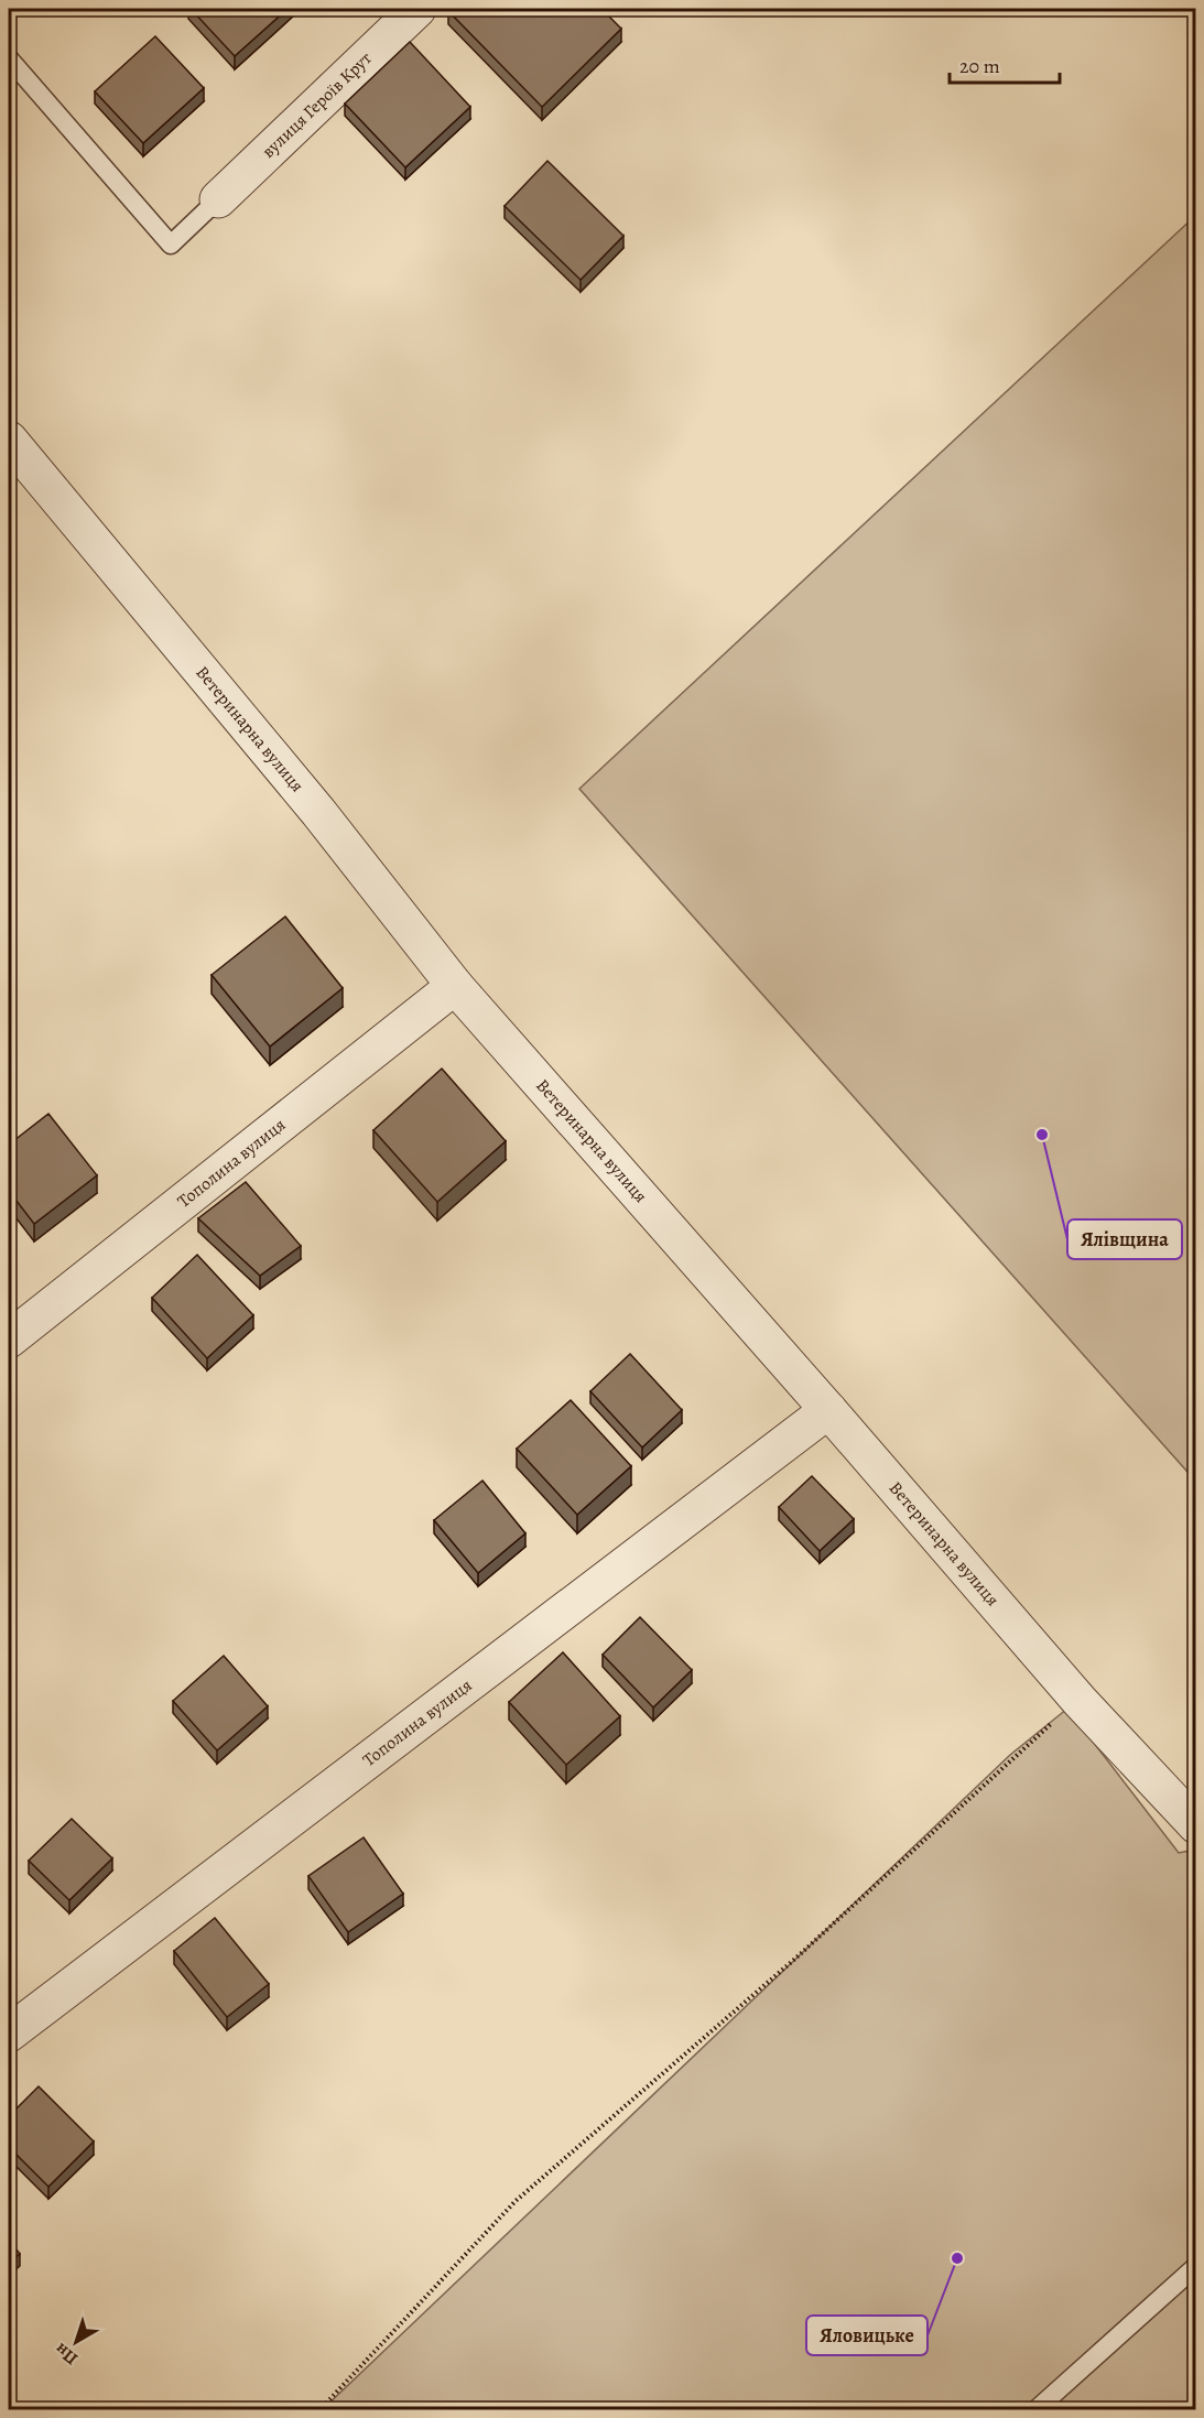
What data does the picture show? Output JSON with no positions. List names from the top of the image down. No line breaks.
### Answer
{"streets":{"street":["вулиця Героїв Крут","Ветеринарна вулиця","Тополина вулиця"]},"crossings":[["Ветеринарна вулиця","Тополина вулиця"]],"places":["Ялівщина","Яловицьке"],"scale_bar":"20 m","north":"bottom left"}
